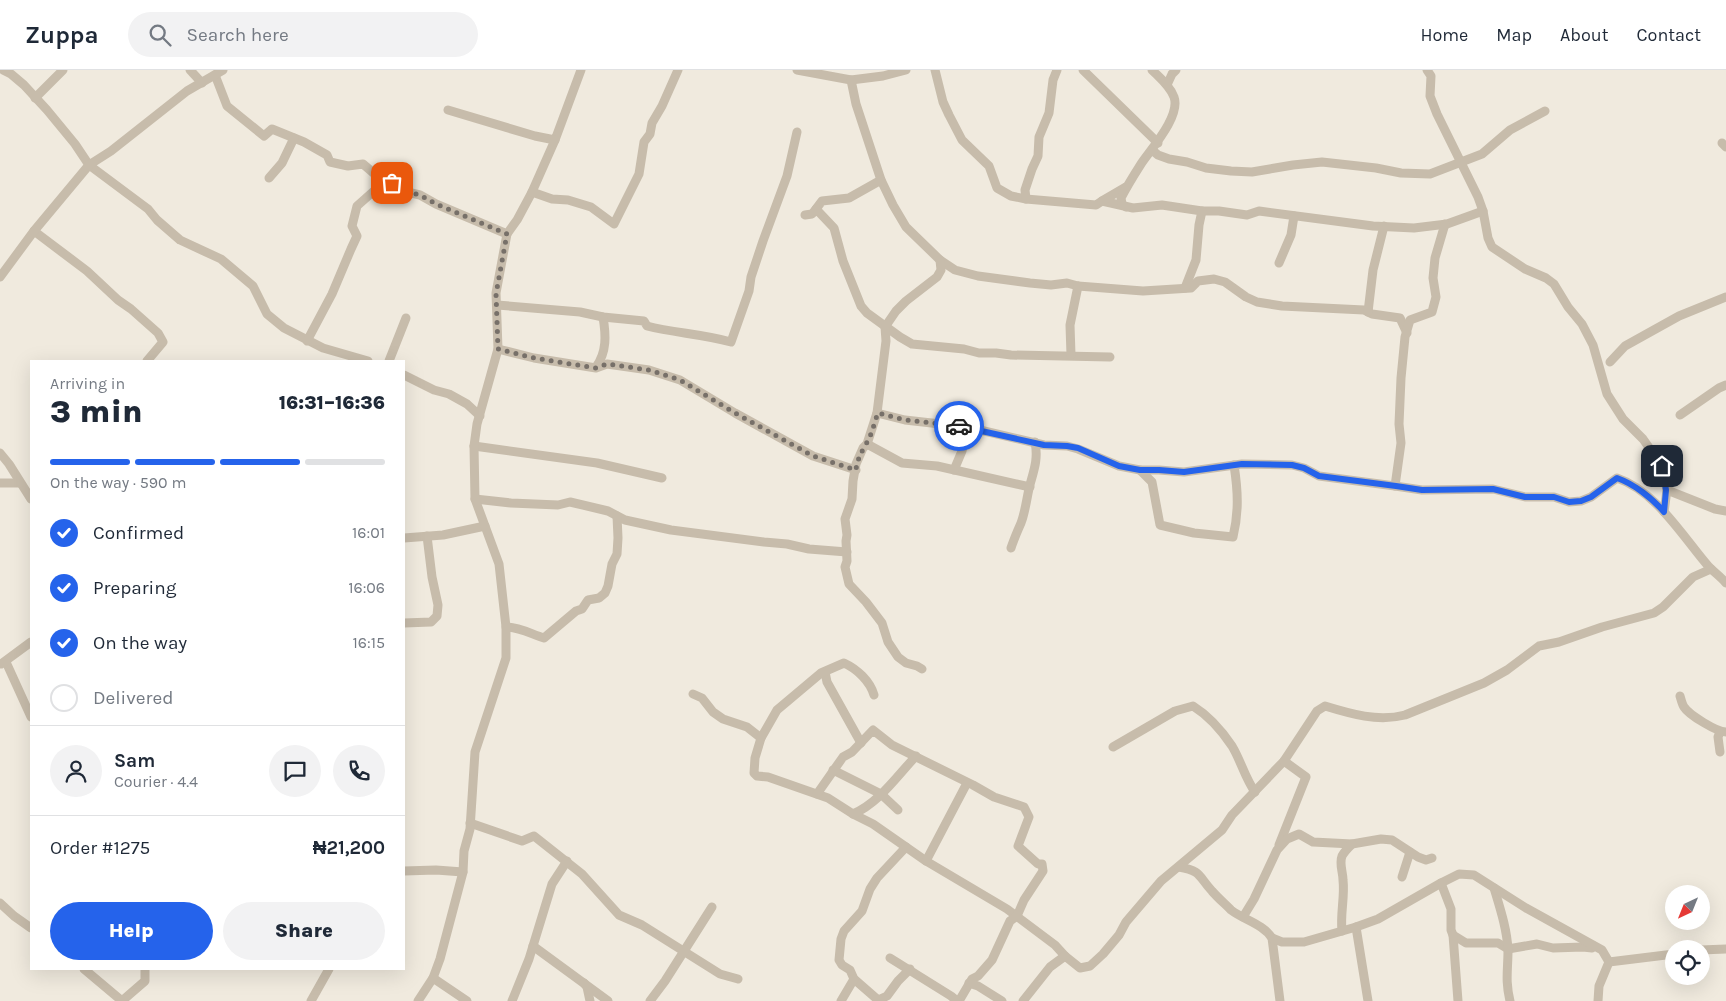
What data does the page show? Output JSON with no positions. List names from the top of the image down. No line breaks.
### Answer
{"north":"bottom left","page":{"header":"Zuppa","search":"Search here","nav":["Home","Map","About","Contact"],"heading":["3 min","Arriving in","16:31–16:36"],"panel":["Sam","Courier · 4.4","Order #1275","₦21,200"],"bar":"On the way · 590 m","list":[["Confirmed","16:01"],["Preparing","16:06"],["On the way","16:15"],"Delivered"],"buttons":["Help","Share"]}}
